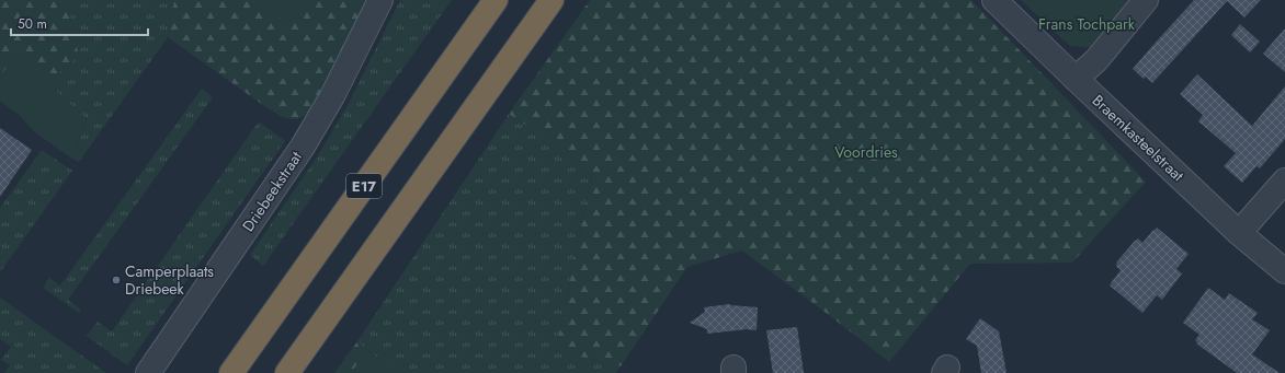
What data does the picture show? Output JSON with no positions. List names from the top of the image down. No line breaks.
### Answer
{"streets":{"highway":["E17"],"street":["Braemkasteelstraat","Driebeekstraat"]},"parks":["Frans Tochpark","Voordries"],"places":["Camperplaats Driebeek"],"scale_bar":"50 m"}
